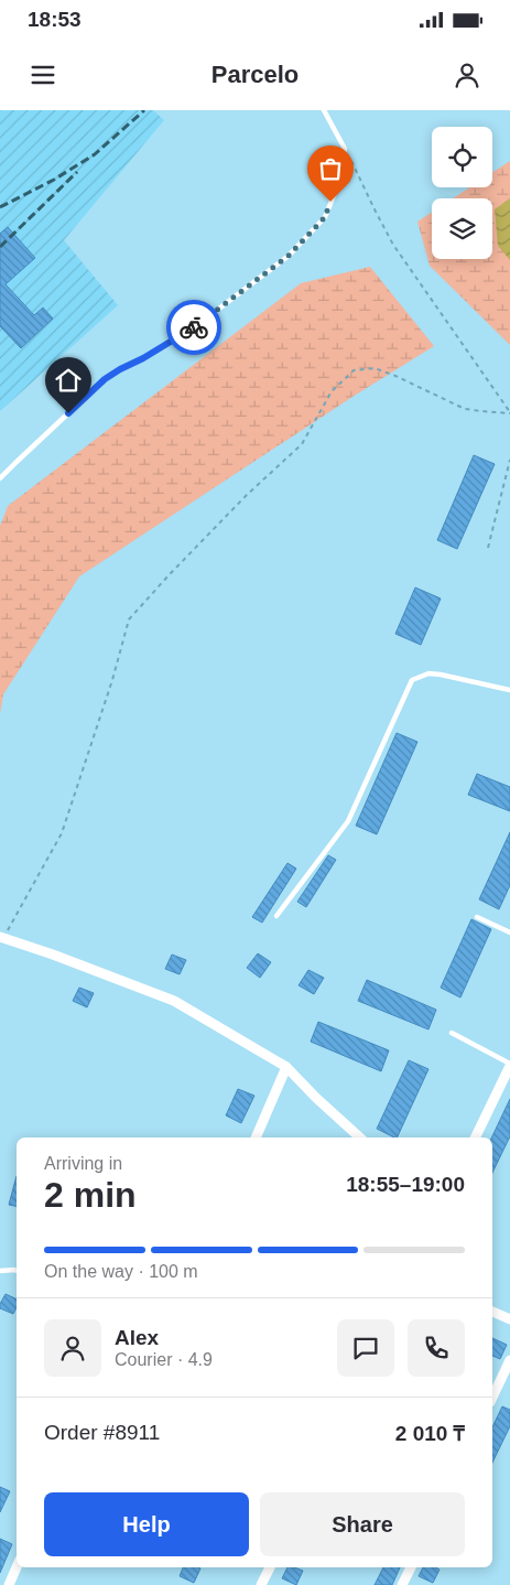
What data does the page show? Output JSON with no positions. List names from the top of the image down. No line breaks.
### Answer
{"page":{"status":"18:53","header":"Parcelo","heading":["2 min","Arriving in","18:55–19:00"],"panel":["Alex","Courier · 4.9","Order #8911","2 010 ₸"],"bar":"On the way · 100 m","buttons":["Help","Share"]}}
